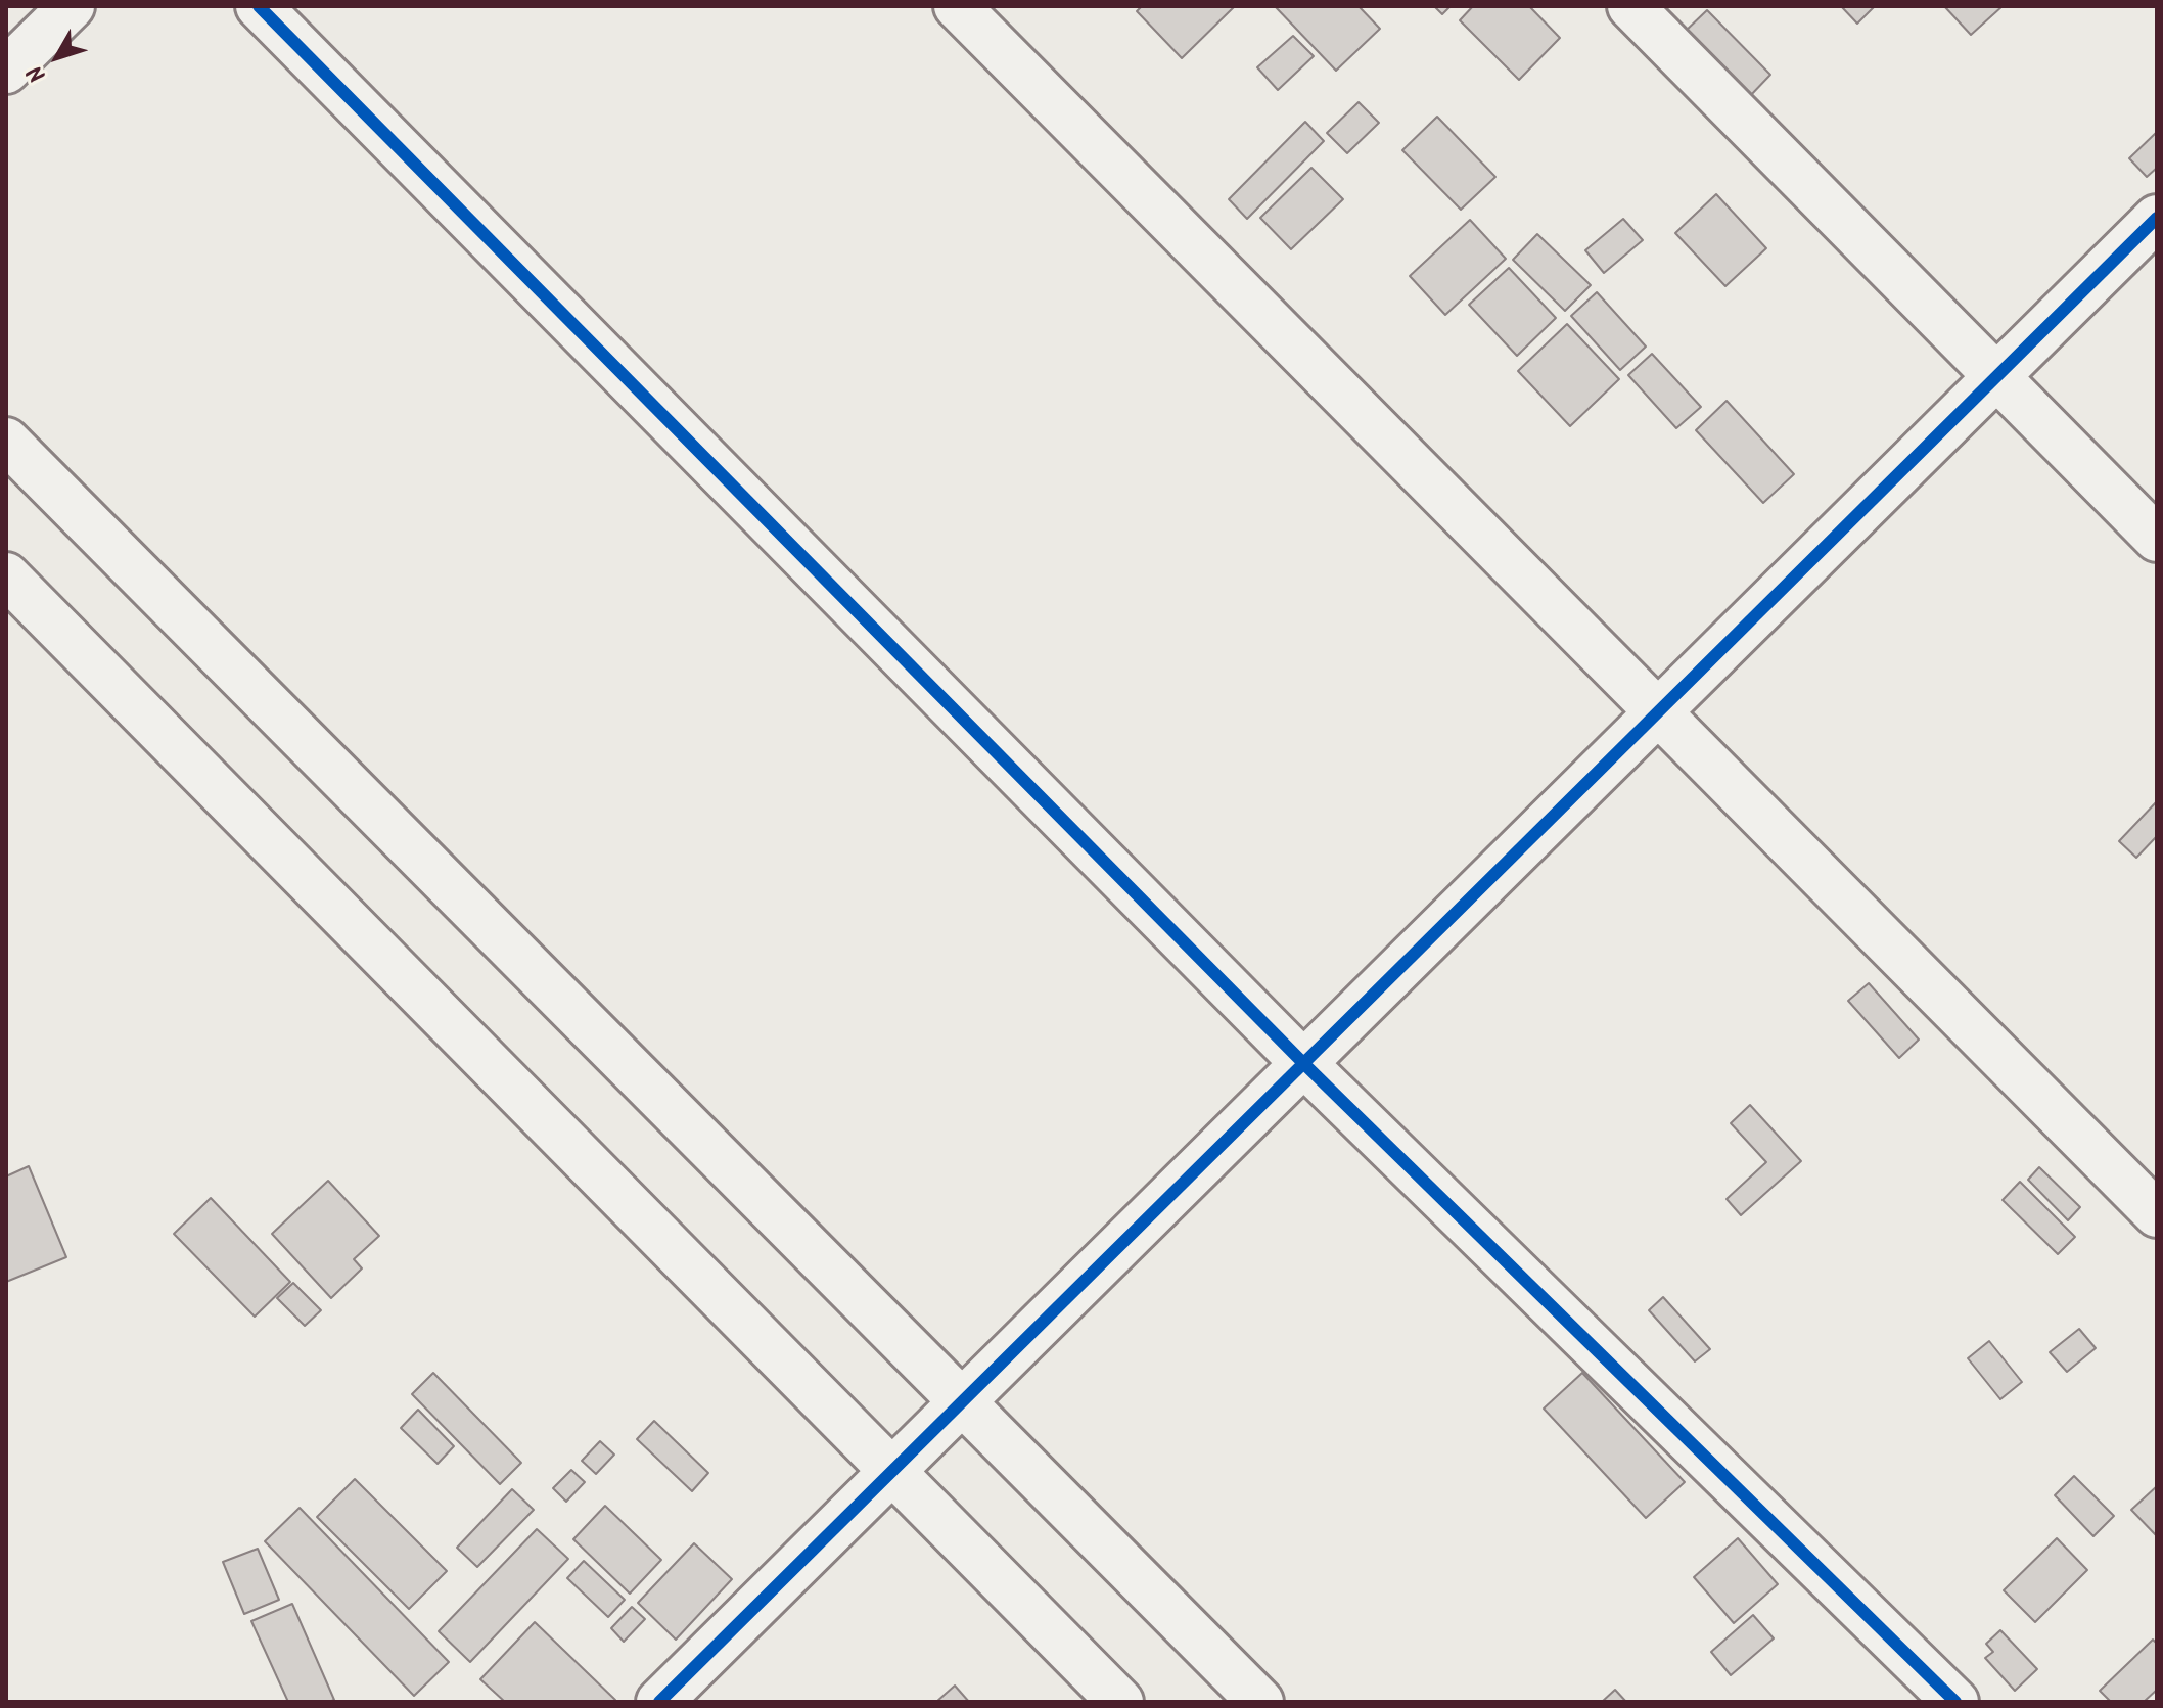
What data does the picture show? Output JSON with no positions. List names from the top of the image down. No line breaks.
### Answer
{"north":"bottom left"}
